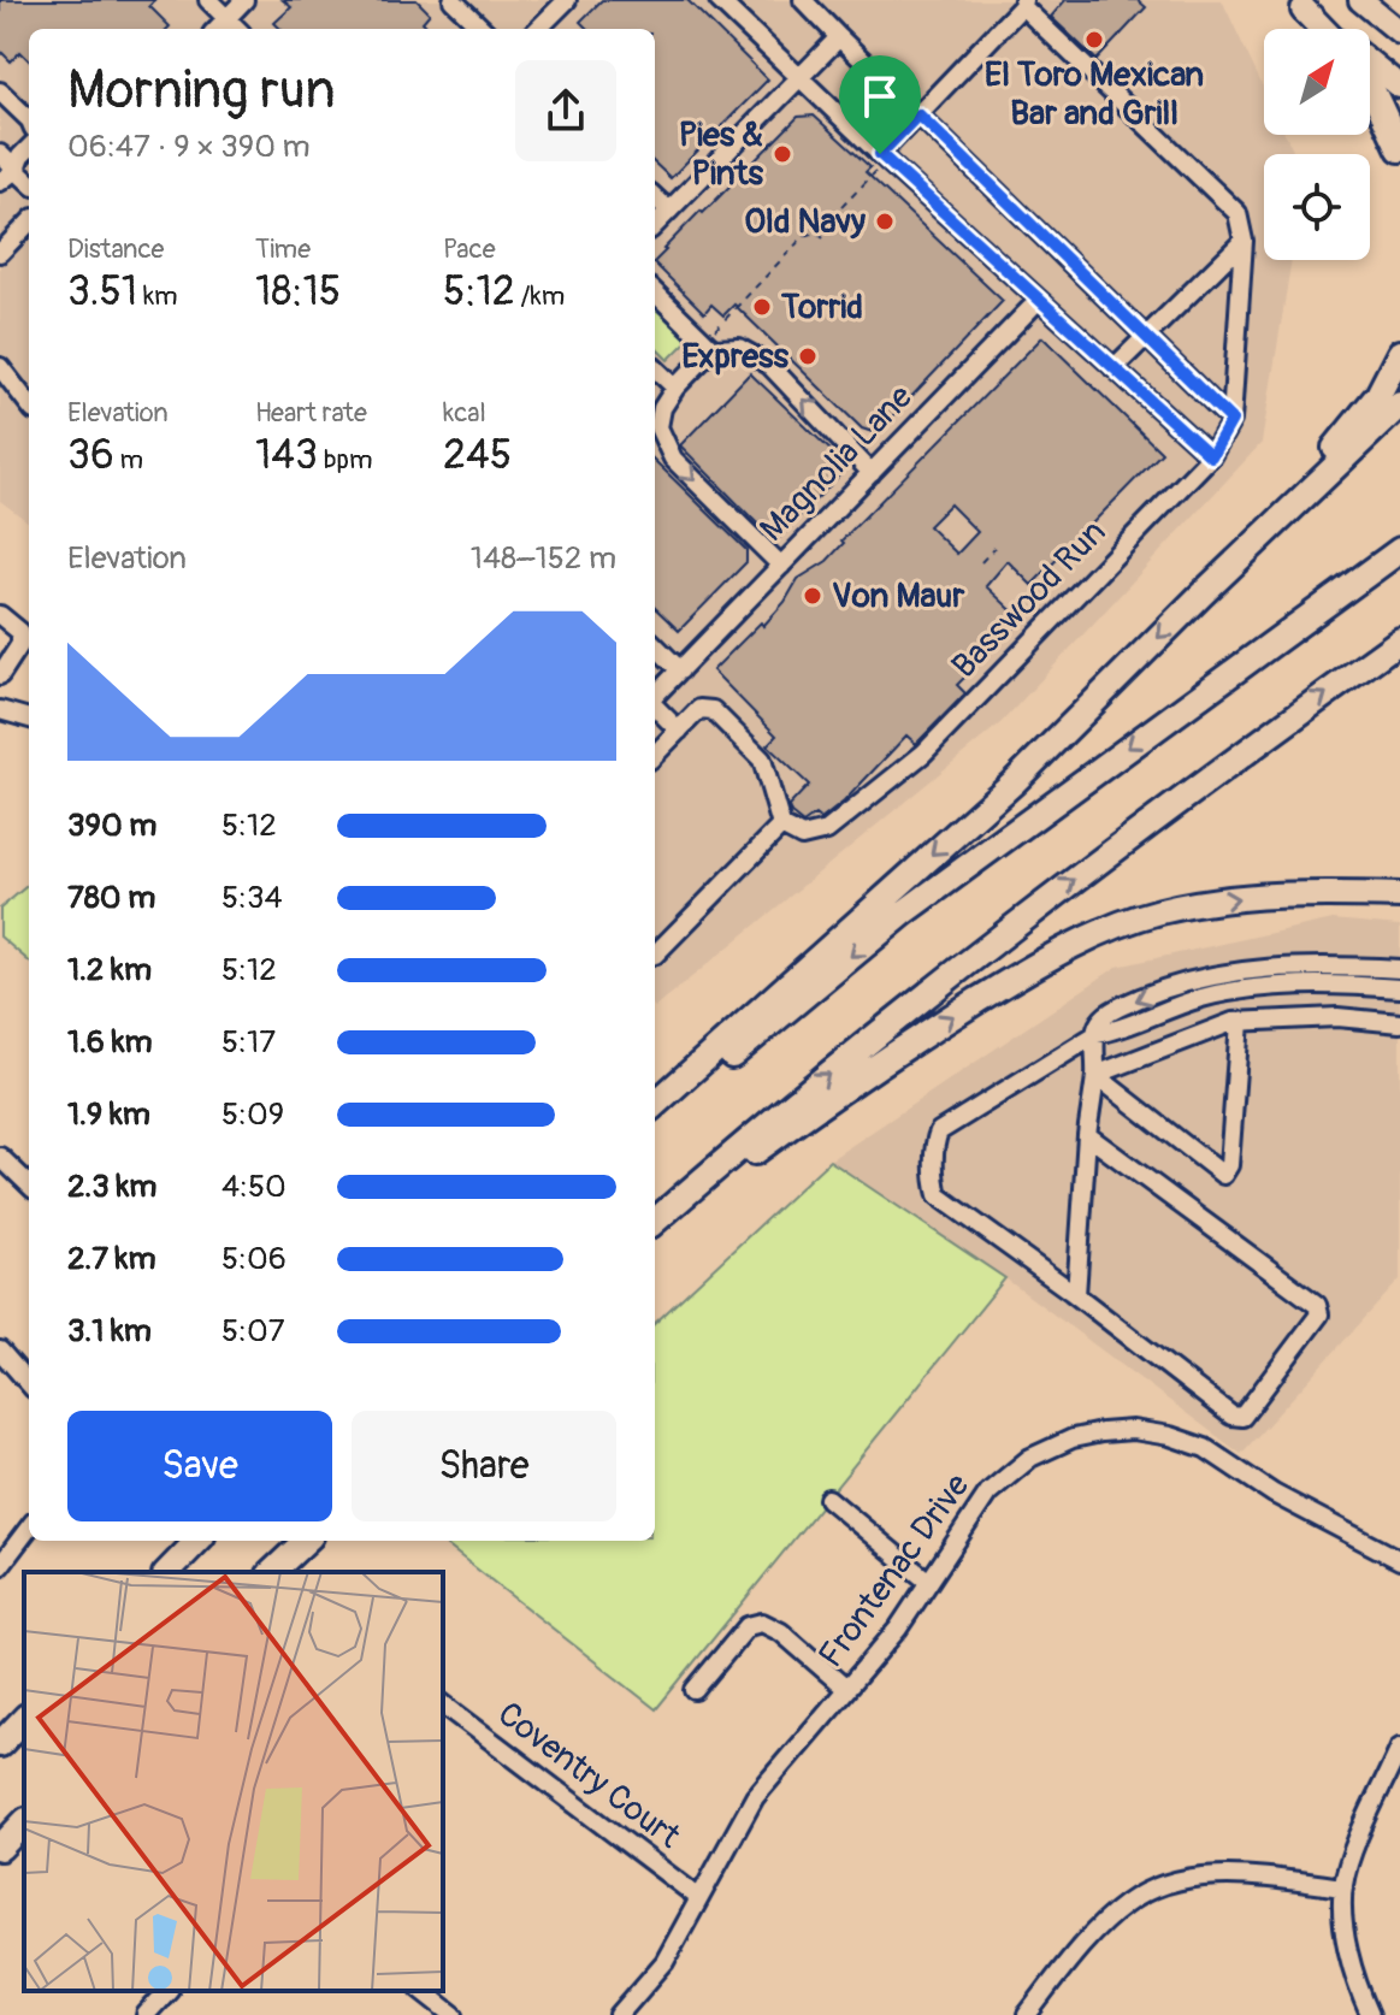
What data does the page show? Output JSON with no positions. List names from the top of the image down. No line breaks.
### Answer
{"streets":{"street":["Magnolia Lane","Basswood Run","Frontenac Drive","Coventry Court"]},"crossings":[["Frontenac Drive","Coventry Court"]],"places":["El Toro Mexican Bar and Grill","Pies & Pints","Old Navy","Torrid","Express","Von Maur"],"north":"top right","page":{"heading":["Morning run","06:47 · 9 × 390 m"],"stats":[["Distance","3.51 km"],["Time","18:15"],["Pace","5:12 /km"],["Elevation","36 m"],["Heart rate","143 bpm"],["kcal","245"]],"chart":["Elevation","148–152 m"],"list":[{"name":"390 m","note":"5:12"},{"name":"780 m","note":"5:34"},{"name":"1.2 km","note":"5:12"},{"name":"1.6 km","note":"5:17"},{"name":"1.9 km","note":"5:09"},{"name":"2.3 km","note":"4:50"},{"name":"2.7 km","note":"5:06"},{"name":"3.1 km","note":"5:07"}],"buttons":["Save","Share"]}}
